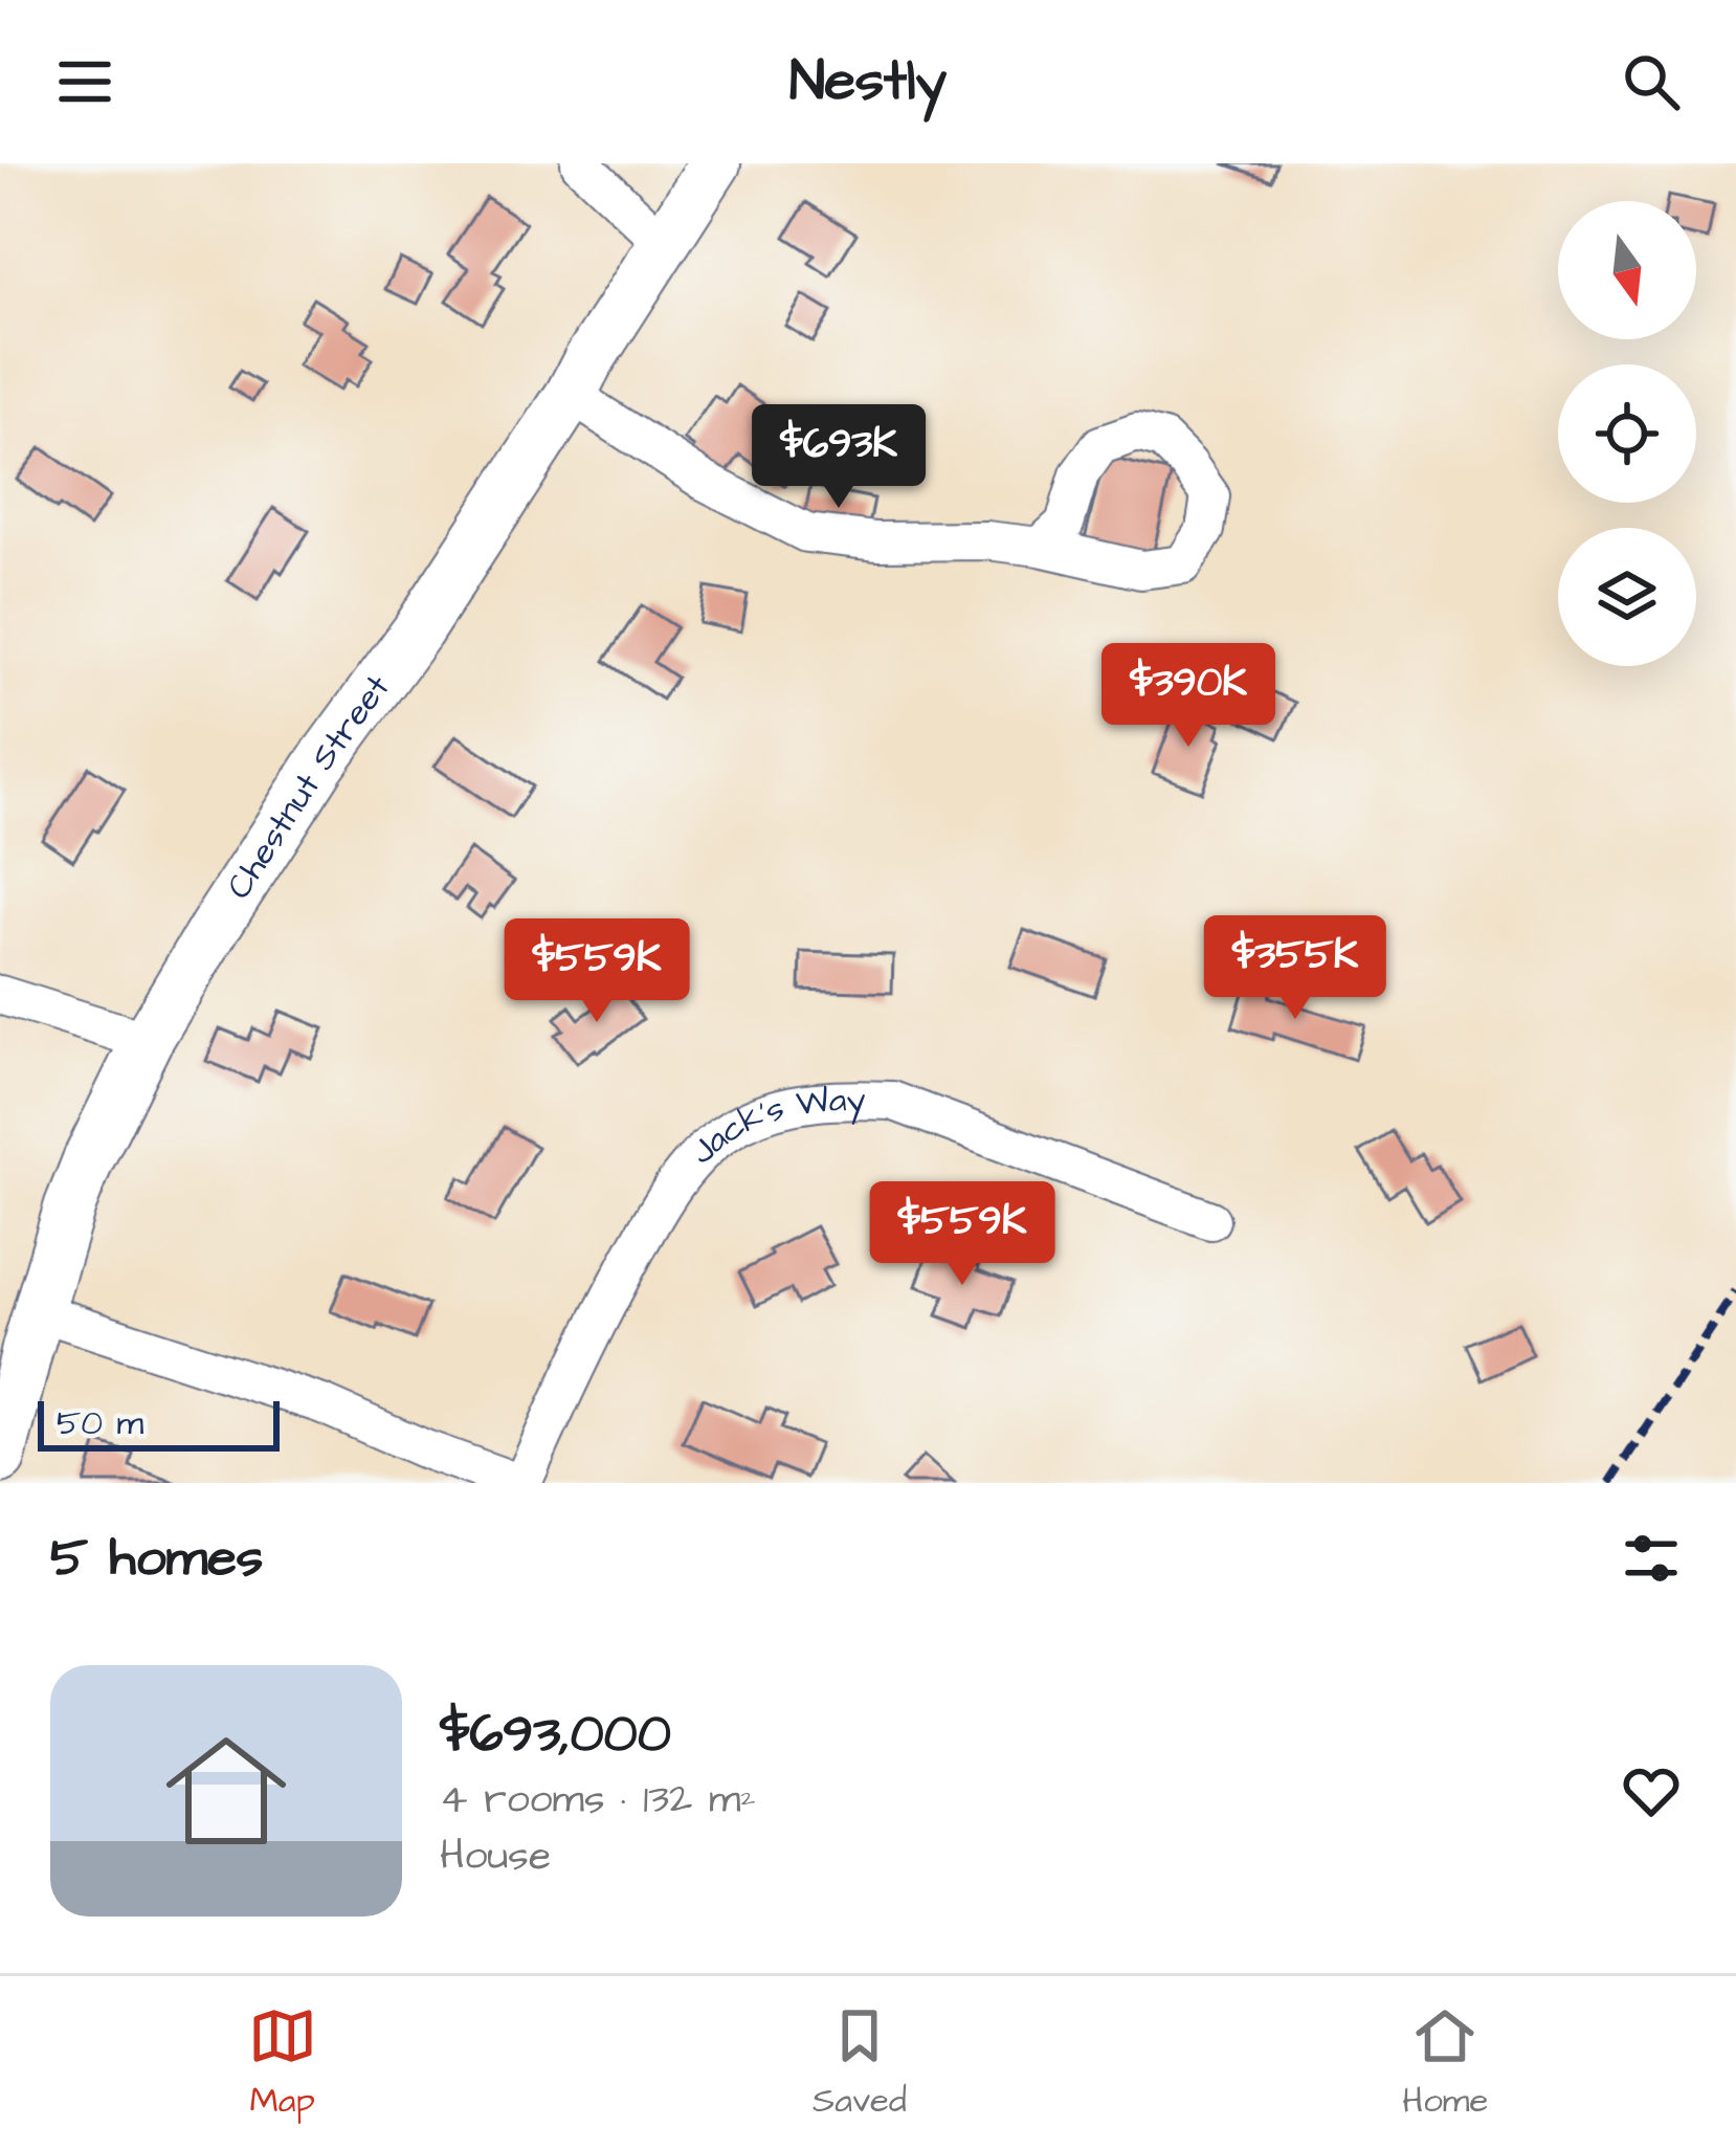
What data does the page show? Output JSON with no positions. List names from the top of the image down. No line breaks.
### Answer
{"streets":{"main road":["Chestnut Street"],"street":["Jack's Way"]},"scale_bar":"50 m","north":"bottom","page":{"header":"Nestly","price":["$693K","$390K","$355K","$559K","$559K"],"scale":"50 m","heading":"5 homes","list":[{"name":"$693,000","note":"4 rooms · 132 m² · House"}],"tabs":["Map","Saved","Home"]}}
